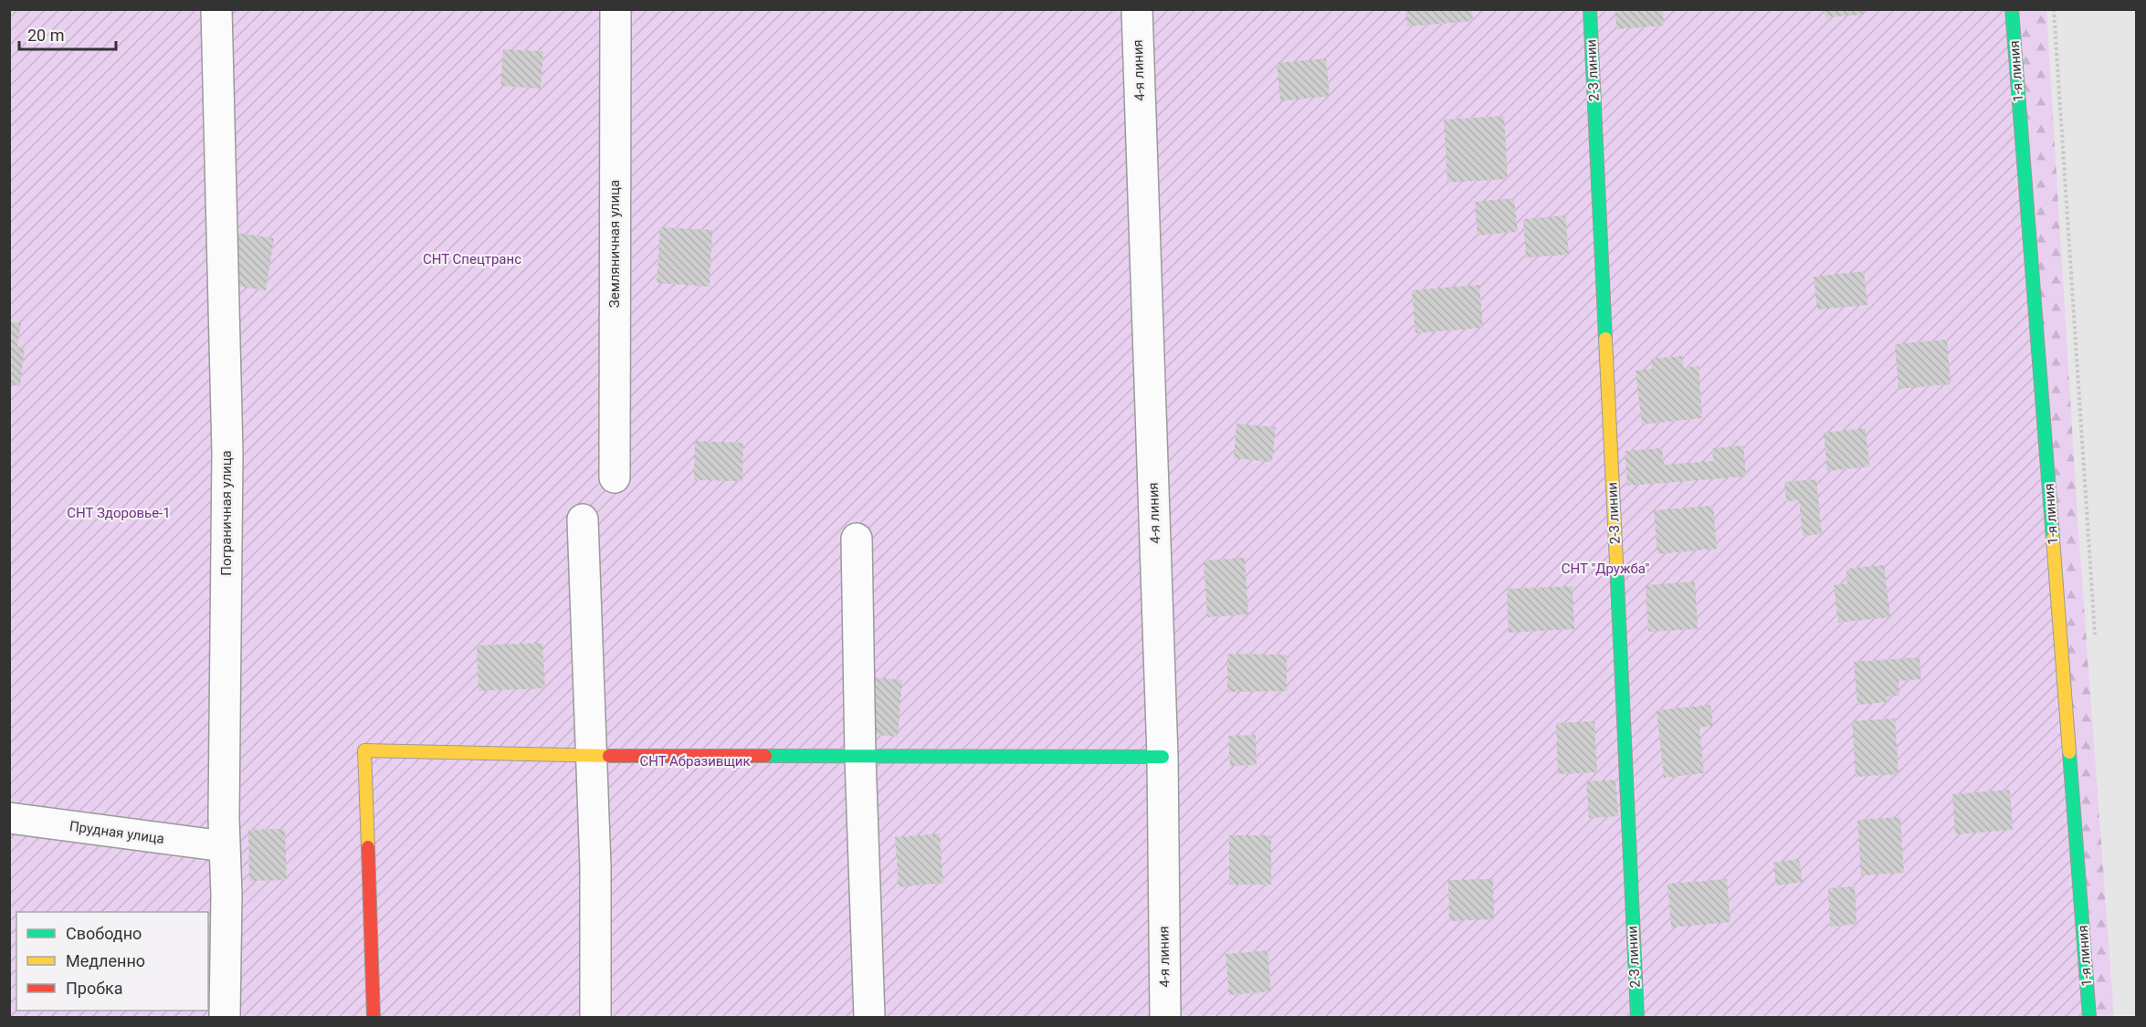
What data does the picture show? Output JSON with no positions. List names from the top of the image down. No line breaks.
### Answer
{"streets":{"street":["4-я линия","2-3 линии","1-я линия","Земляничная улица","Пограничная улица","Прудная улица"]},"crossings":[["Пограничная улица","Прудная улица"]],"parks":["СНТ Спецтранс","СНТ Здоровье-1","СНТ \"Дружба\"","СНТ Абразивщик"],"legend":["Свободно","Медленно","Пробка"],"scale_bar":"20 m"}
